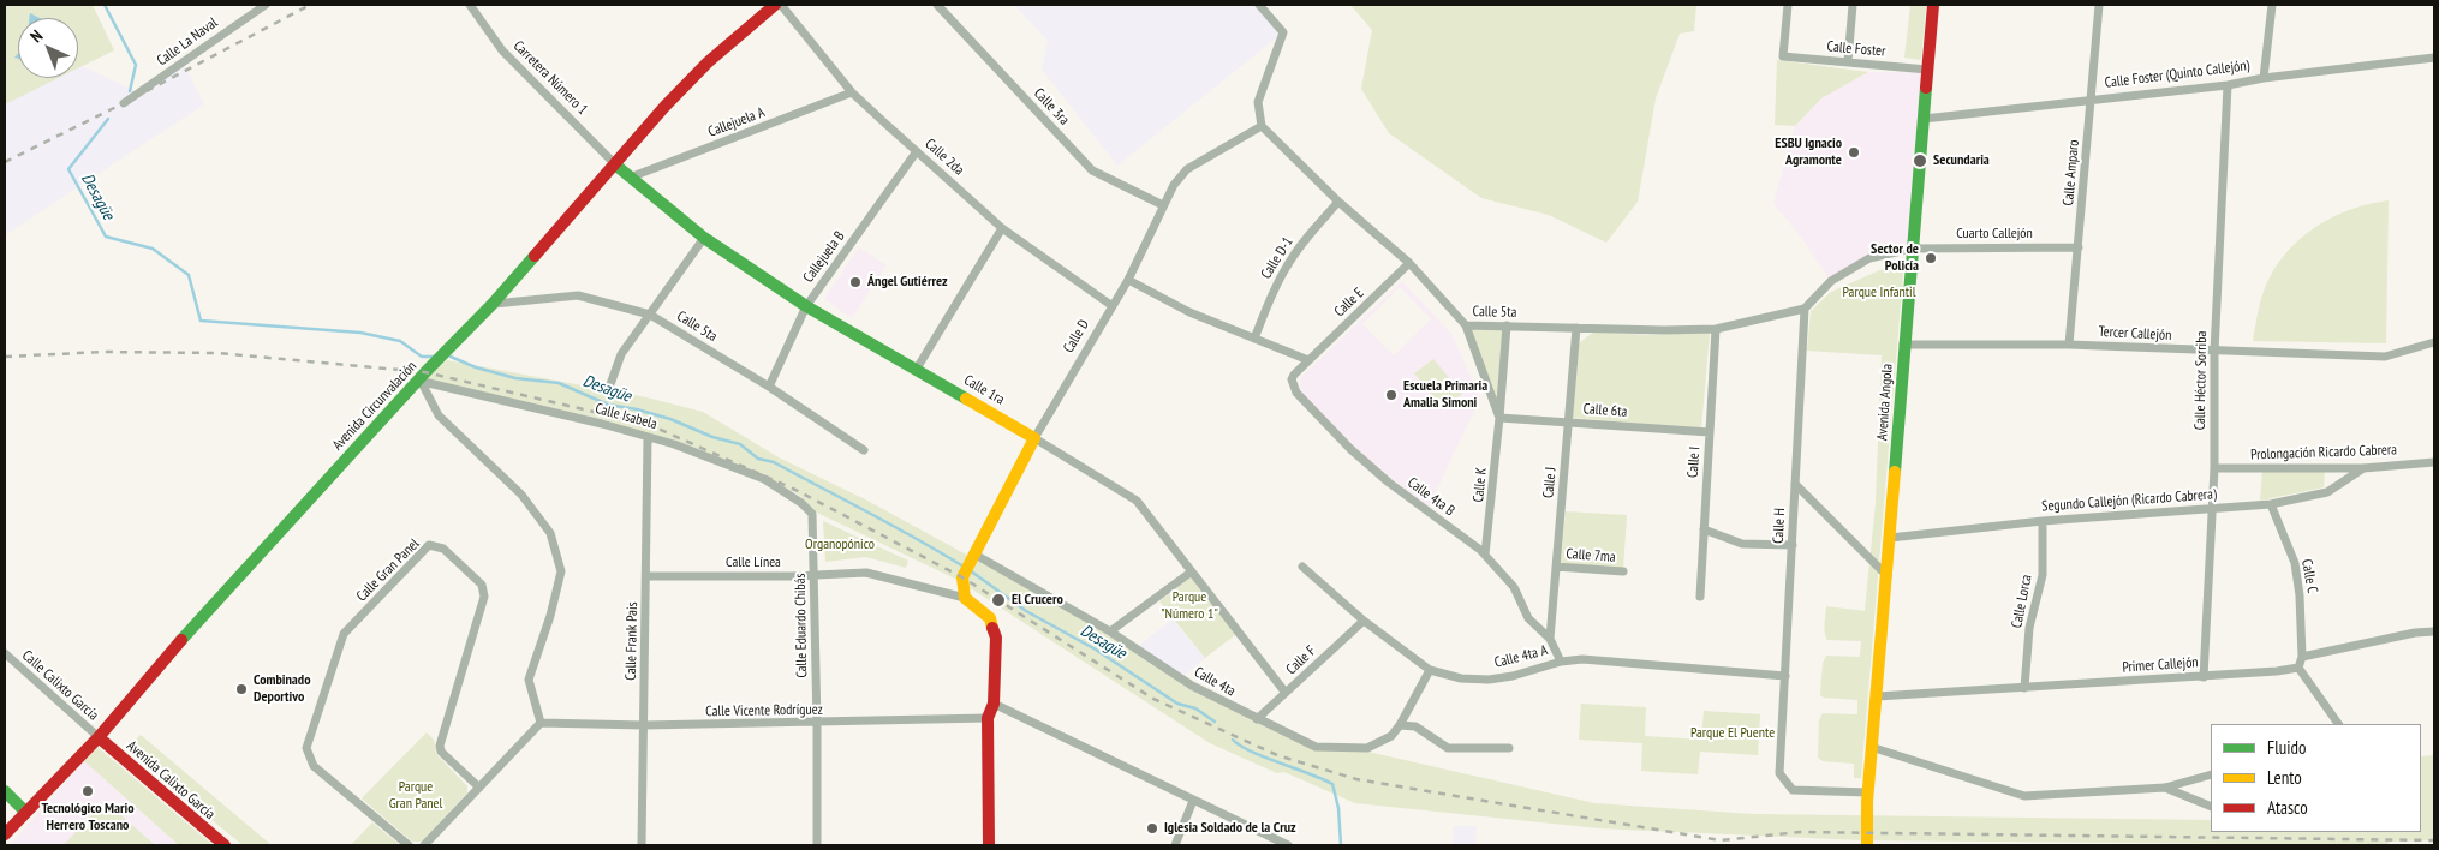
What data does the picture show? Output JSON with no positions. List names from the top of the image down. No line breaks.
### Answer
{"streets":{"main road":["Calle D","Calle 1ra","Avenida Angola","Avenida Circunvalación","Avenida Calixto García"],"street":["Calle La Naval","Calle Foster","Calle Foster (Quinto Callejón)","Carretera Número 1","Calle 3ra","Callejuela A","Calle 2da","Calle Amparo","Cuarto Callejón","Callejuela B","Calle D-1","Calle E","Calle 5ta","Tercer Callejón","Calle Héctor Sorriba","Calle 6ta","Calle Isabela","Prolongación Ricardo Cabrera","Calle I","Calle J","Calle K","Calle 4ta B","Segundo Callejón (Ricardo Cabrera)","Calle H","Calle 7ma","Calle Línea","Calle Gran Panel","Calle C","Calle Lorca","Calle Eduardo Chibás","Calle Frank Pais","Calle 4ta A","Calle F","Primer Callejón","Calle 4ta","Calle Calixto García","Calle Vicente Rodríguez"]},"crossings":[["Calle Foster","Avenida Angola"],["Calle Foster (Quinto Callejón)","Calle Amparo"],["Calle Foster (Quinto Callejón)","Calle Héctor Sorriba"],["Calle Foster (Quinto Callejón)","Avenida Angola"],["Carretera Número 1","Calle 1ra"],["Carretera Número 1","Avenida Circunvalación"],["Calle 3ra","Calle D"],["Callejuela A","Calle 2da"],["Callejuela A","Calle 1ra"],["Calle 2da","Callejuela B"],["Calle 2da","Calle D"],["Calle Amparo","Cuarto Callejón"],["Calle Amparo","Tercer Callejón"],["Cuarto Callejón","Avenida Angola"],["Callejuela B","Calle 5ta"],["Callejuela B","Calle 1ra"],["Calle D-1","Calle 5ta"],["Calle E","Calle 5ta"],["Calle E","Calle 4ta B"],["Calle 5ta","Calle D"],["Calle 5ta","Avenida Circunvalación"],["Calle 5ta","Calle I"],["Calle 5ta","Calle J"],["Calle 5ta","Calle K"],["Calle 5ta","Calle H"],["Tercer Callejón","Calle Héctor Sorriba"],["Tercer Callejón","Avenida Angola"],["Calle D","Calle 1ra"],["Calle D","Calle Línea"],["Calle D","Calle 4ta"],["Calle Héctor Sorriba","Prolongación Ricardo Cabrera"],["Calle Héctor Sorriba","Segundo Callejón (Ricardo Cabrera)"],["Calle Héctor Sorriba","Primer Callejón"],["Calle 1ra","Avenida Circunvalación"],["Calle 1ra","Calle F"],["Avenida Angola","Segundo Callejón (Ricardo Cabrera)"],["Avenida Angola","Calle H"],["Avenida Angola","Primer Callejón"],["Avenida Circunvalación","Calle Isabela"],["Avenida Circunvalación","Calle Calixto García"],["Avenida Circunvalación","Avenida Calixto García"],["Calle 6ta","Calle I"],["Calle 6ta","Calle J"],["Calle 6ta","Calle K"],["Calle Isabela","Calle Eduardo Chibás"],["Calle Isabela","Calle Frank Pais"],["Prolongación Ricardo Cabrera","Segundo Callejón (Ricardo Cabrera)"],["Calle J","Calle 4ta B"],["Calle J","Calle 7ma"],["Calle K","Calle 4ta B"],["Calle 4ta B","Calle 4ta A"],["Segundo Callejón (Ricardo Cabrera)","Calle C"],["Segundo Callejón (Ricardo Cabrera)","Calle Lorca"],["Calle H","Calle 4ta A"],["Calle Línea","Calle Eduardo Chibás"],["Calle Línea","Calle Frank Pais"],["Calle Lorca","Primer Callejón"],["Calle Eduardo Chibás","Calle Vicente Rodríguez"],["Calle Frank Pais","Calle Vicente Rodríguez"],["Calle 4ta A","Calle F"],["Calle 4ta A","Calle 4ta"],["Calle F","Calle 4ta"],["Calle Calixto García","Avenida Calixto García"]],"water":["Desagüe"],"parks":["Parque Infantil","Organopónico","Parque \"Número 1\"","Parque El Puente","Parque Gran Panel"],"places":["ESBU Ignacio Agramonte","Secundaria","Sector de Policía","Ángel Gutiérrez","Escuela Primaria Amalia Simoni","El Crucero","Combinado Deportivo","Tecnológico Mario Herrero Toscano","Iglesia Soldado de la Cruz"],"legend":["Fluido","Lento","Atasco"],"north":"top left"}
